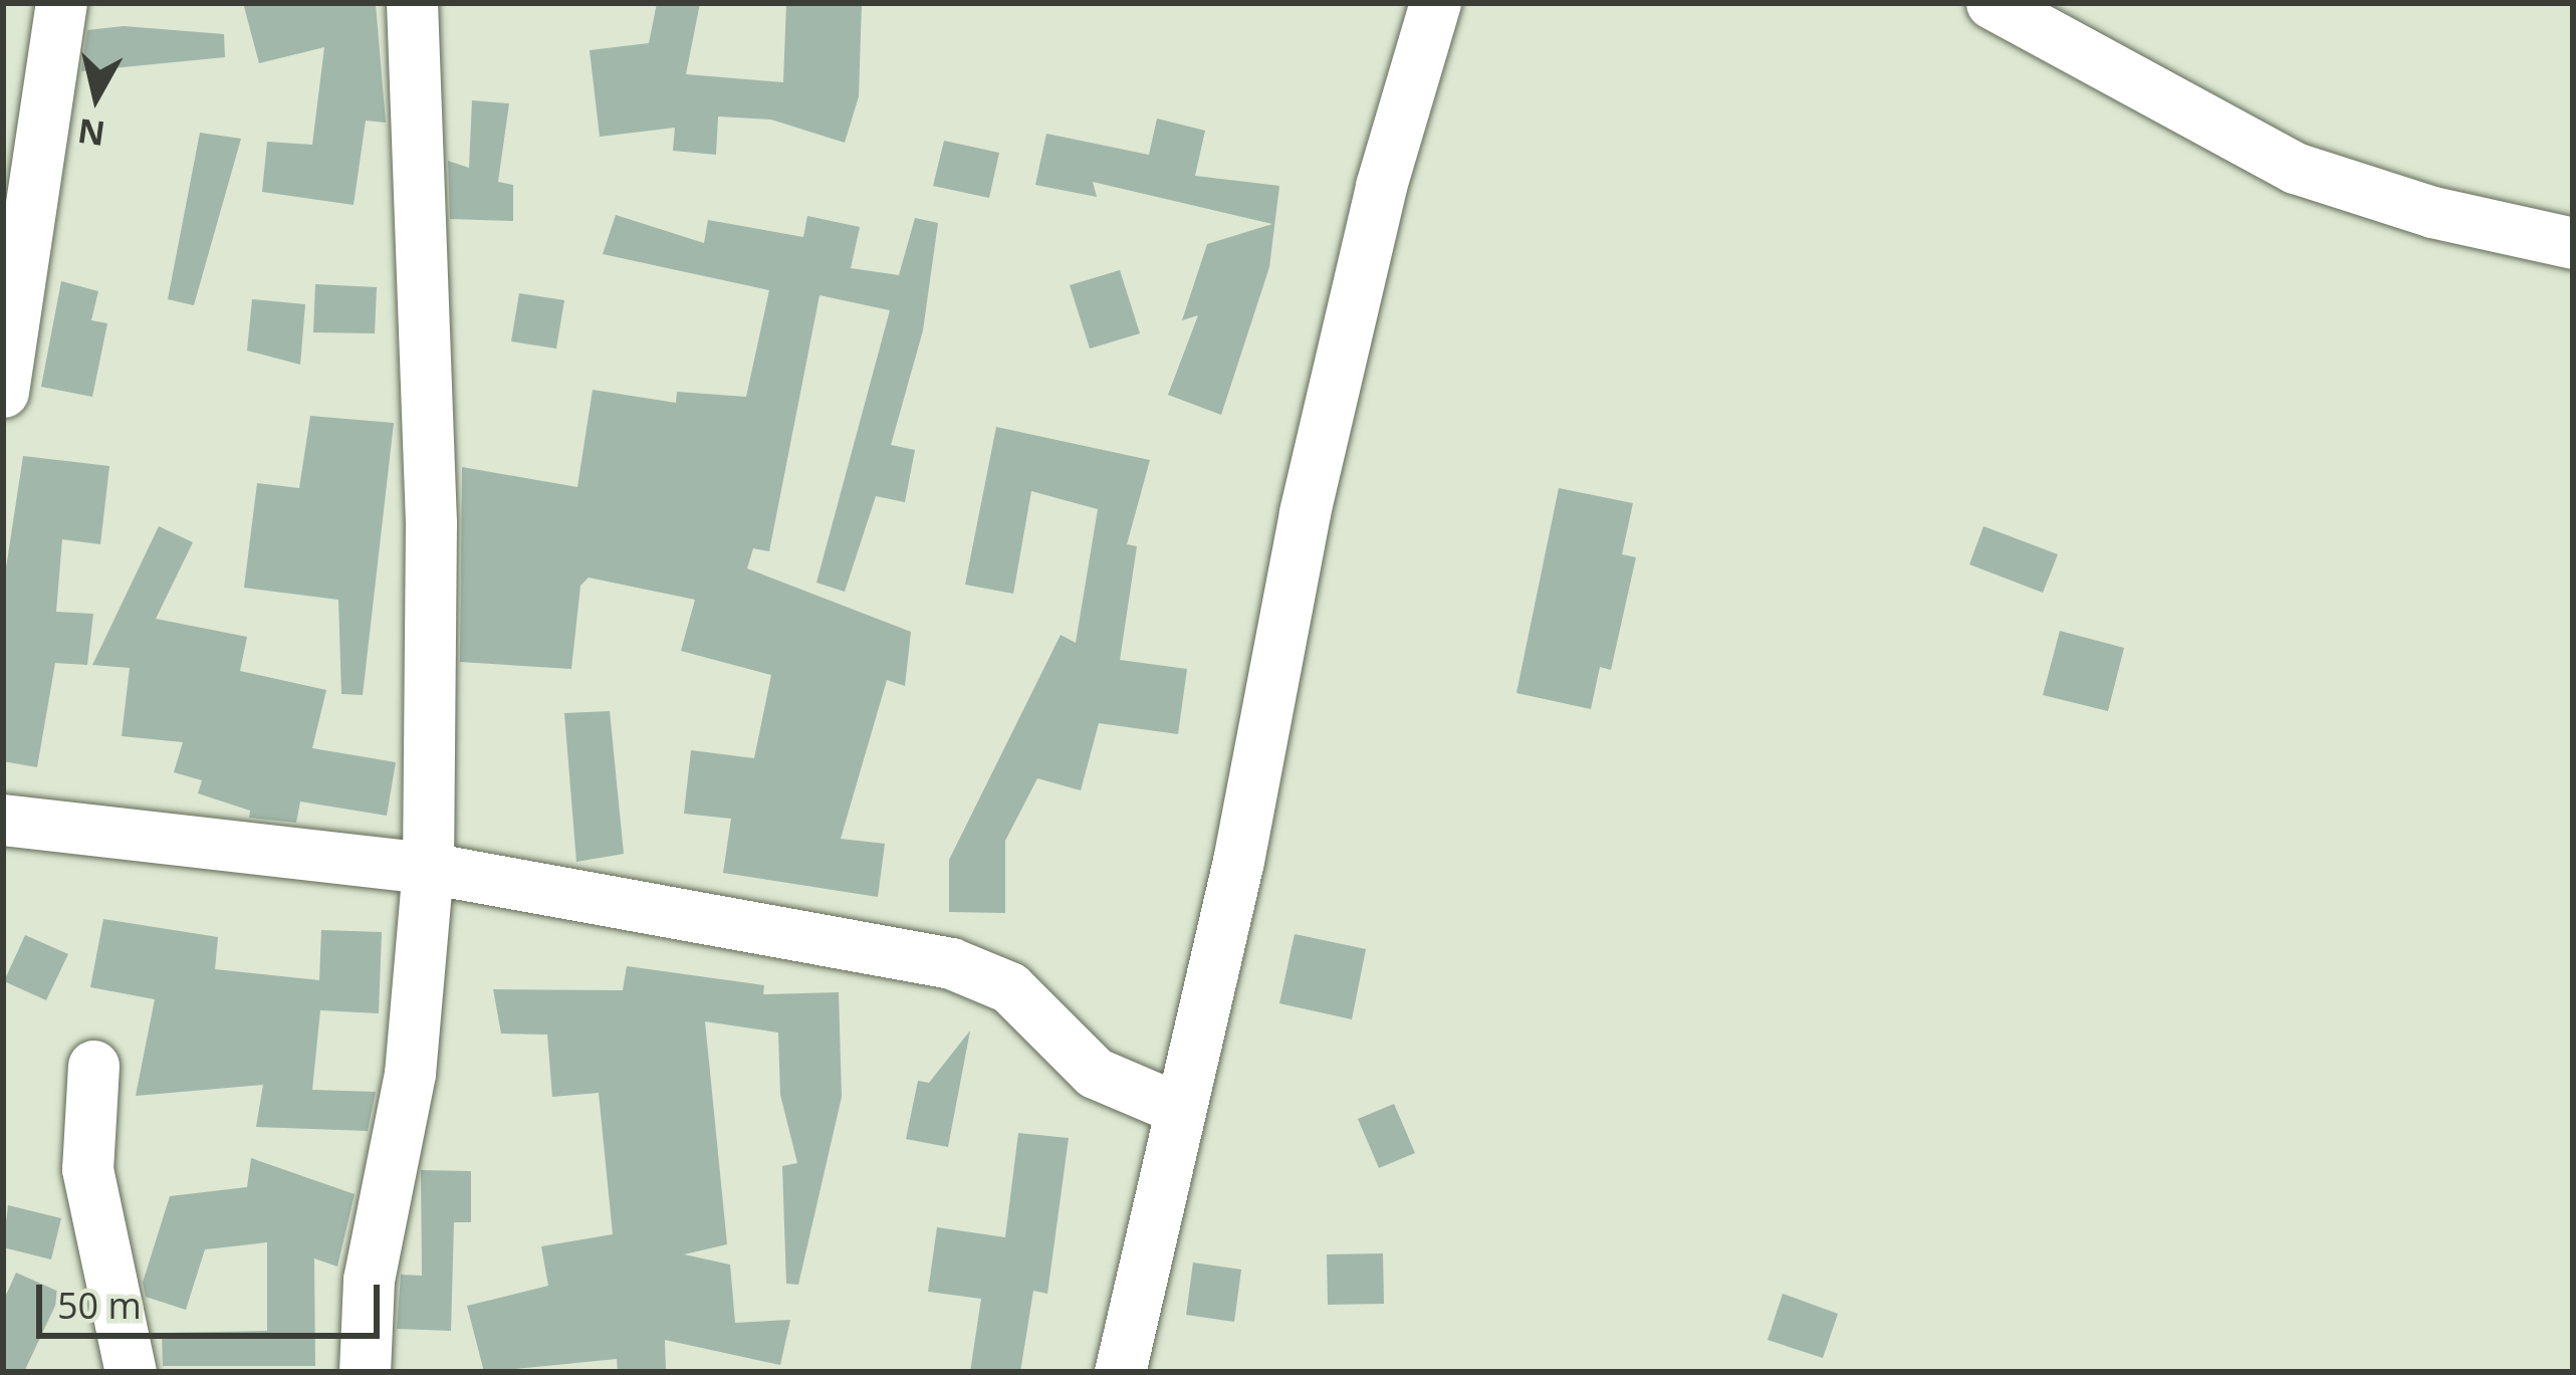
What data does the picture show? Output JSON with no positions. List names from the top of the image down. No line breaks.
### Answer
{"scale_bar":"50 m","north":"bottom"}
